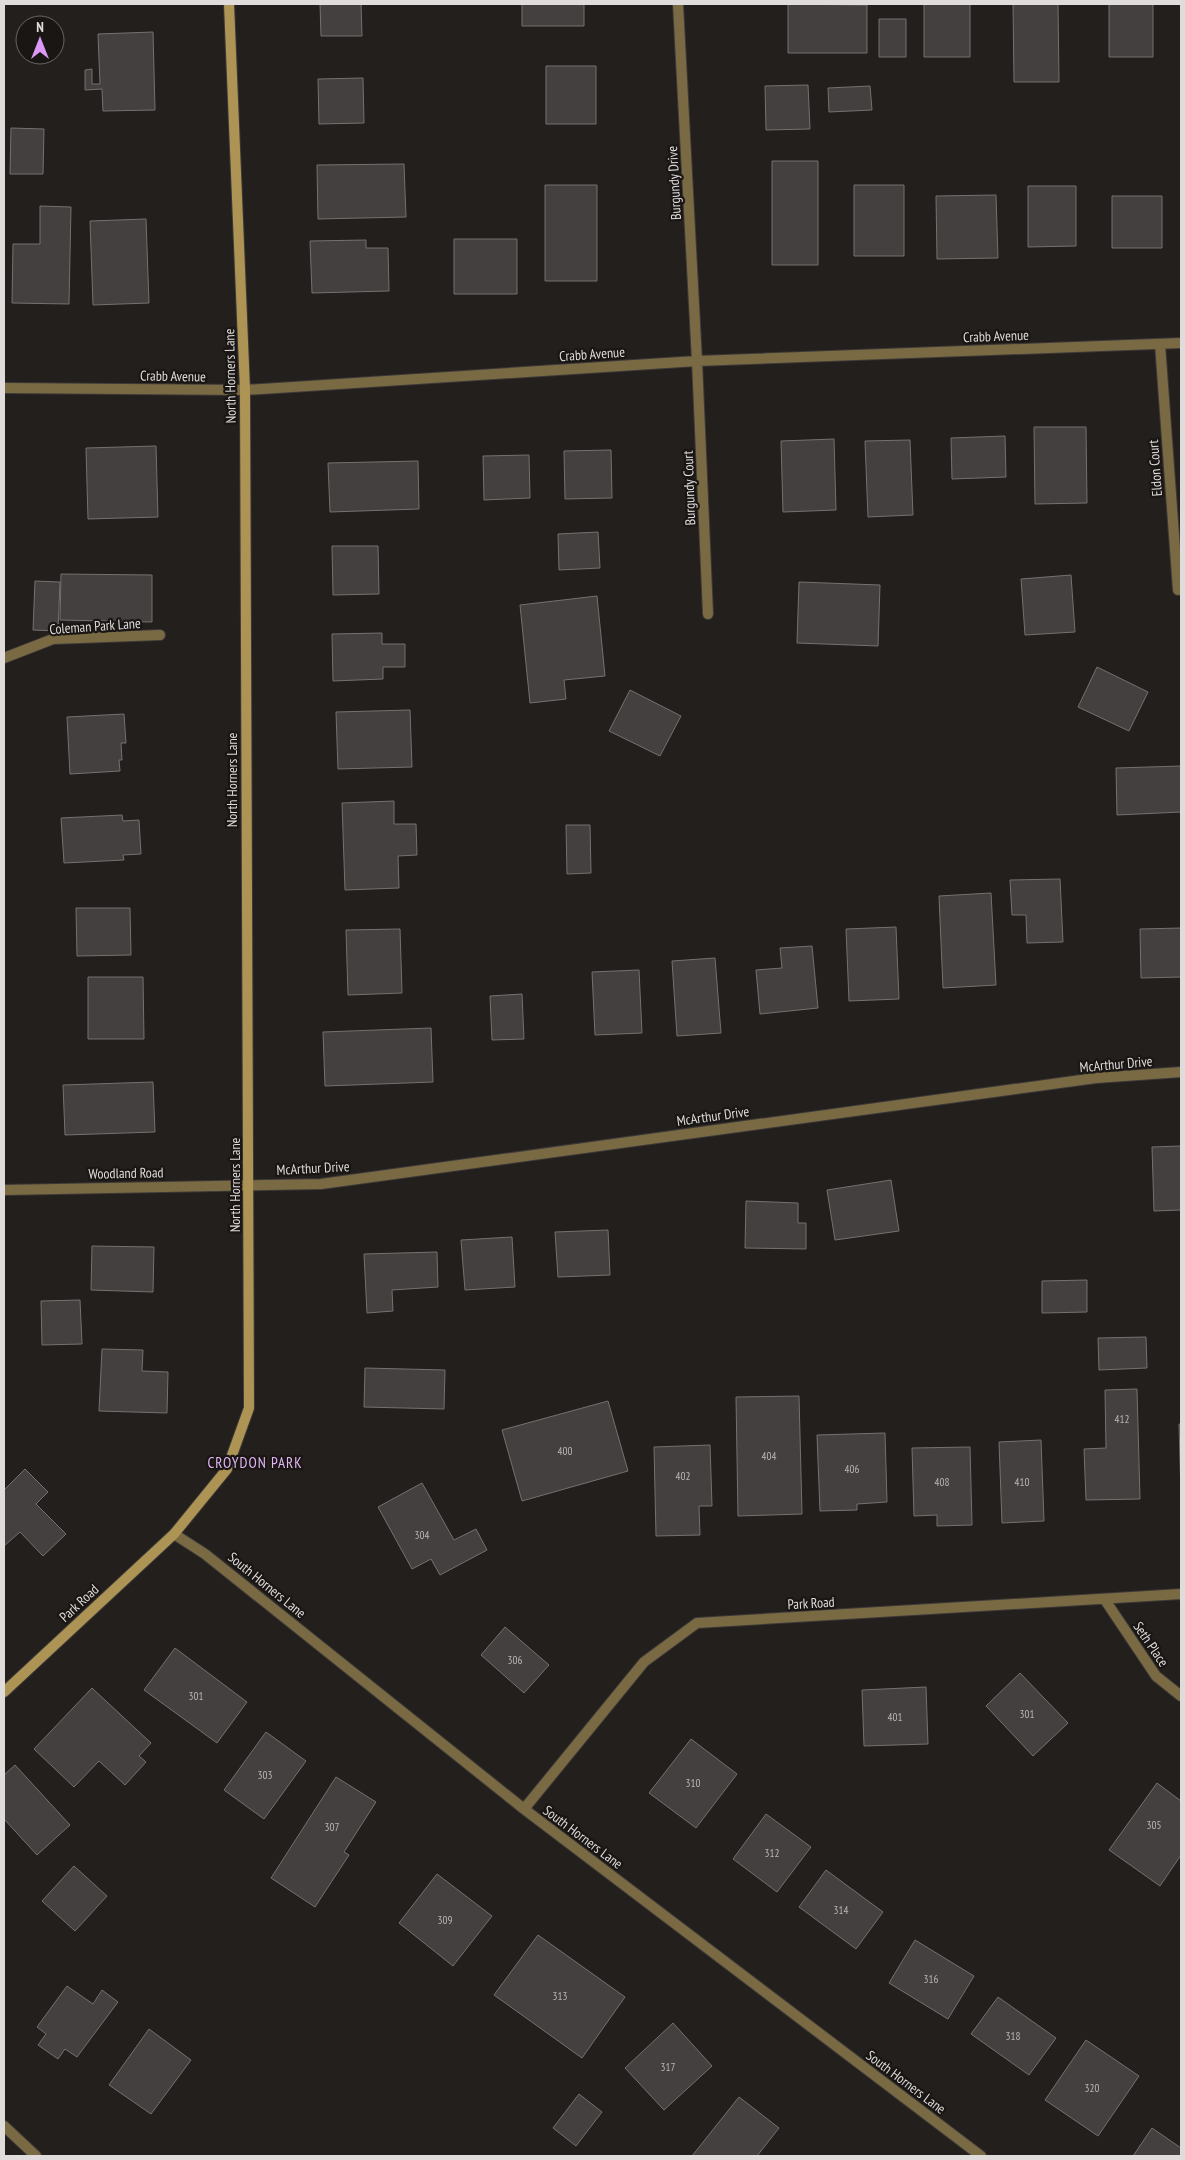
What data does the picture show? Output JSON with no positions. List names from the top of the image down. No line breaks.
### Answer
{"streets":{"street":["Burgundy Drive","Crabb Avenue","North Horners Lane","Eldon Court","Burgundy Court","Coleman Park Lane","McArthur Drive","Woodland Road","South Horners Lane","Park Road","Seth Place"]},"crossings":[["Burgundy Drive","Crabb Avenue"],["Burgundy Drive","Burgundy Court"],["Crabb Avenue","North Horners Lane"],["Crabb Avenue","Eldon Court"],["Crabb Avenue","Burgundy Court"],["North Horners Lane","McArthur Drive"],["North Horners Lane","Woodland Road"],["North Horners Lane","South Horners Lane"],["North Horners Lane","Park Road"],["McArthur Drive","Woodland Road"],["South Horners Lane","Park Road"],["Park Road","Seth Place"]],"districts":["CROYDON PARK"],"house_numbers":["412","400","404","406","402","408","410","304","306","301","301","401","303","310","305","307","312","314","309","316","313","318","317","320"],"north":"top"}
